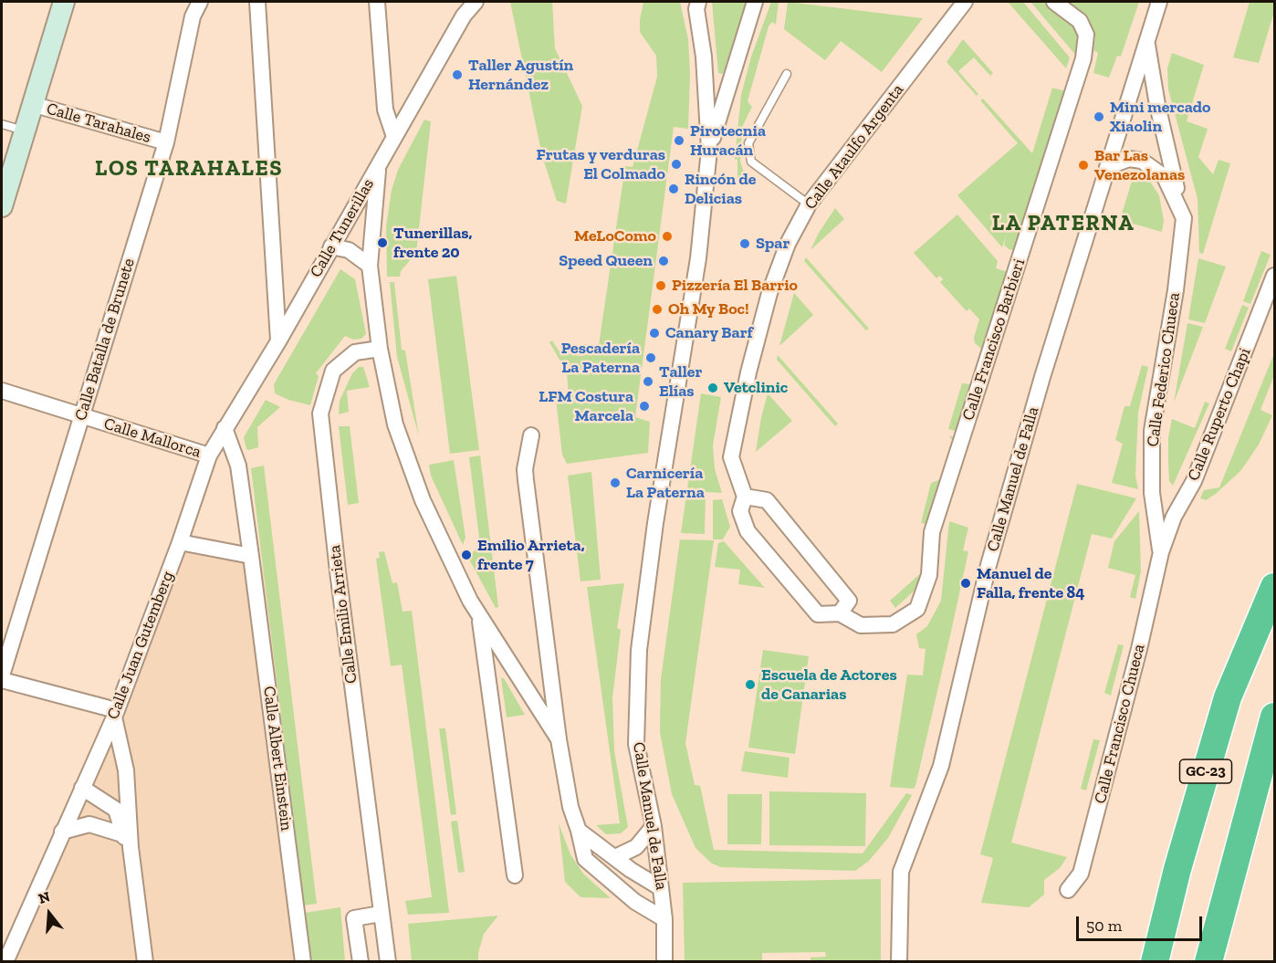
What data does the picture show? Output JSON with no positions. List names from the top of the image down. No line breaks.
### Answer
{"streets":{"highway":["GC-23"],"street":["Calle Tarahales","Calle Ataulfo Argenta","Calle Tunerillas","Calle Batalla de Brunete","Calle Francisco Barbieri","Calle Federico Chueca","Calle Ruperto Chapi","Calle Mallorca","Calle Manuel de Falla","Calle Emilio Arrieta","Calle Juan Gutemberg","Calle Francisco Chueca","Calle Albert Einstein"]},"crossings":[["Calle Tarahales","Calle Batalla de Brunete"],["Calle Ataulfo Argenta","Calle Francisco Barbieri"],["Calle Tunerillas","Calle Mallorca"],["Calle Tunerillas","Calle Juan Gutemberg"],["Calle Tunerillas","Calle Albert Einstein"],["Calle Batalla de Brunete","Calle Mallorca"],["Calle Federico Chueca","Calle Ruperto Chapi"],["Calle Federico Chueca","Calle Manuel de Falla"],["Calle Federico Chueca","Calle Francisco Chueca"],["Calle Ruperto Chapi","Calle Francisco Chueca"],["Calle Mallorca","Calle Juan Gutemberg"]],"districts":["LOS TARAHALES","LA PATERNA"],"places":["Taller Agustín Hernández","Mini mercado Xiaolin","Pirotecnia Huracán","Frutas y verduras El Colmado","Bar Las Venezolanas","Rincón de Delicias","MeLoComo","Tunerillas, frente 20","Spar","Speed Queen","Pizzería El Barrio","Oh My Boc!","Canary Barf","Pescadería La Paterna","Taller Elías","Vetclinic","LFM Costura Marcela","Carnicería La Paterna","Emilio Arrieta, frente 7","Manuel de Falla, frente 84","Escuela de Actores de Canarias"],"scale_bar":"50 m","north":"top"}
